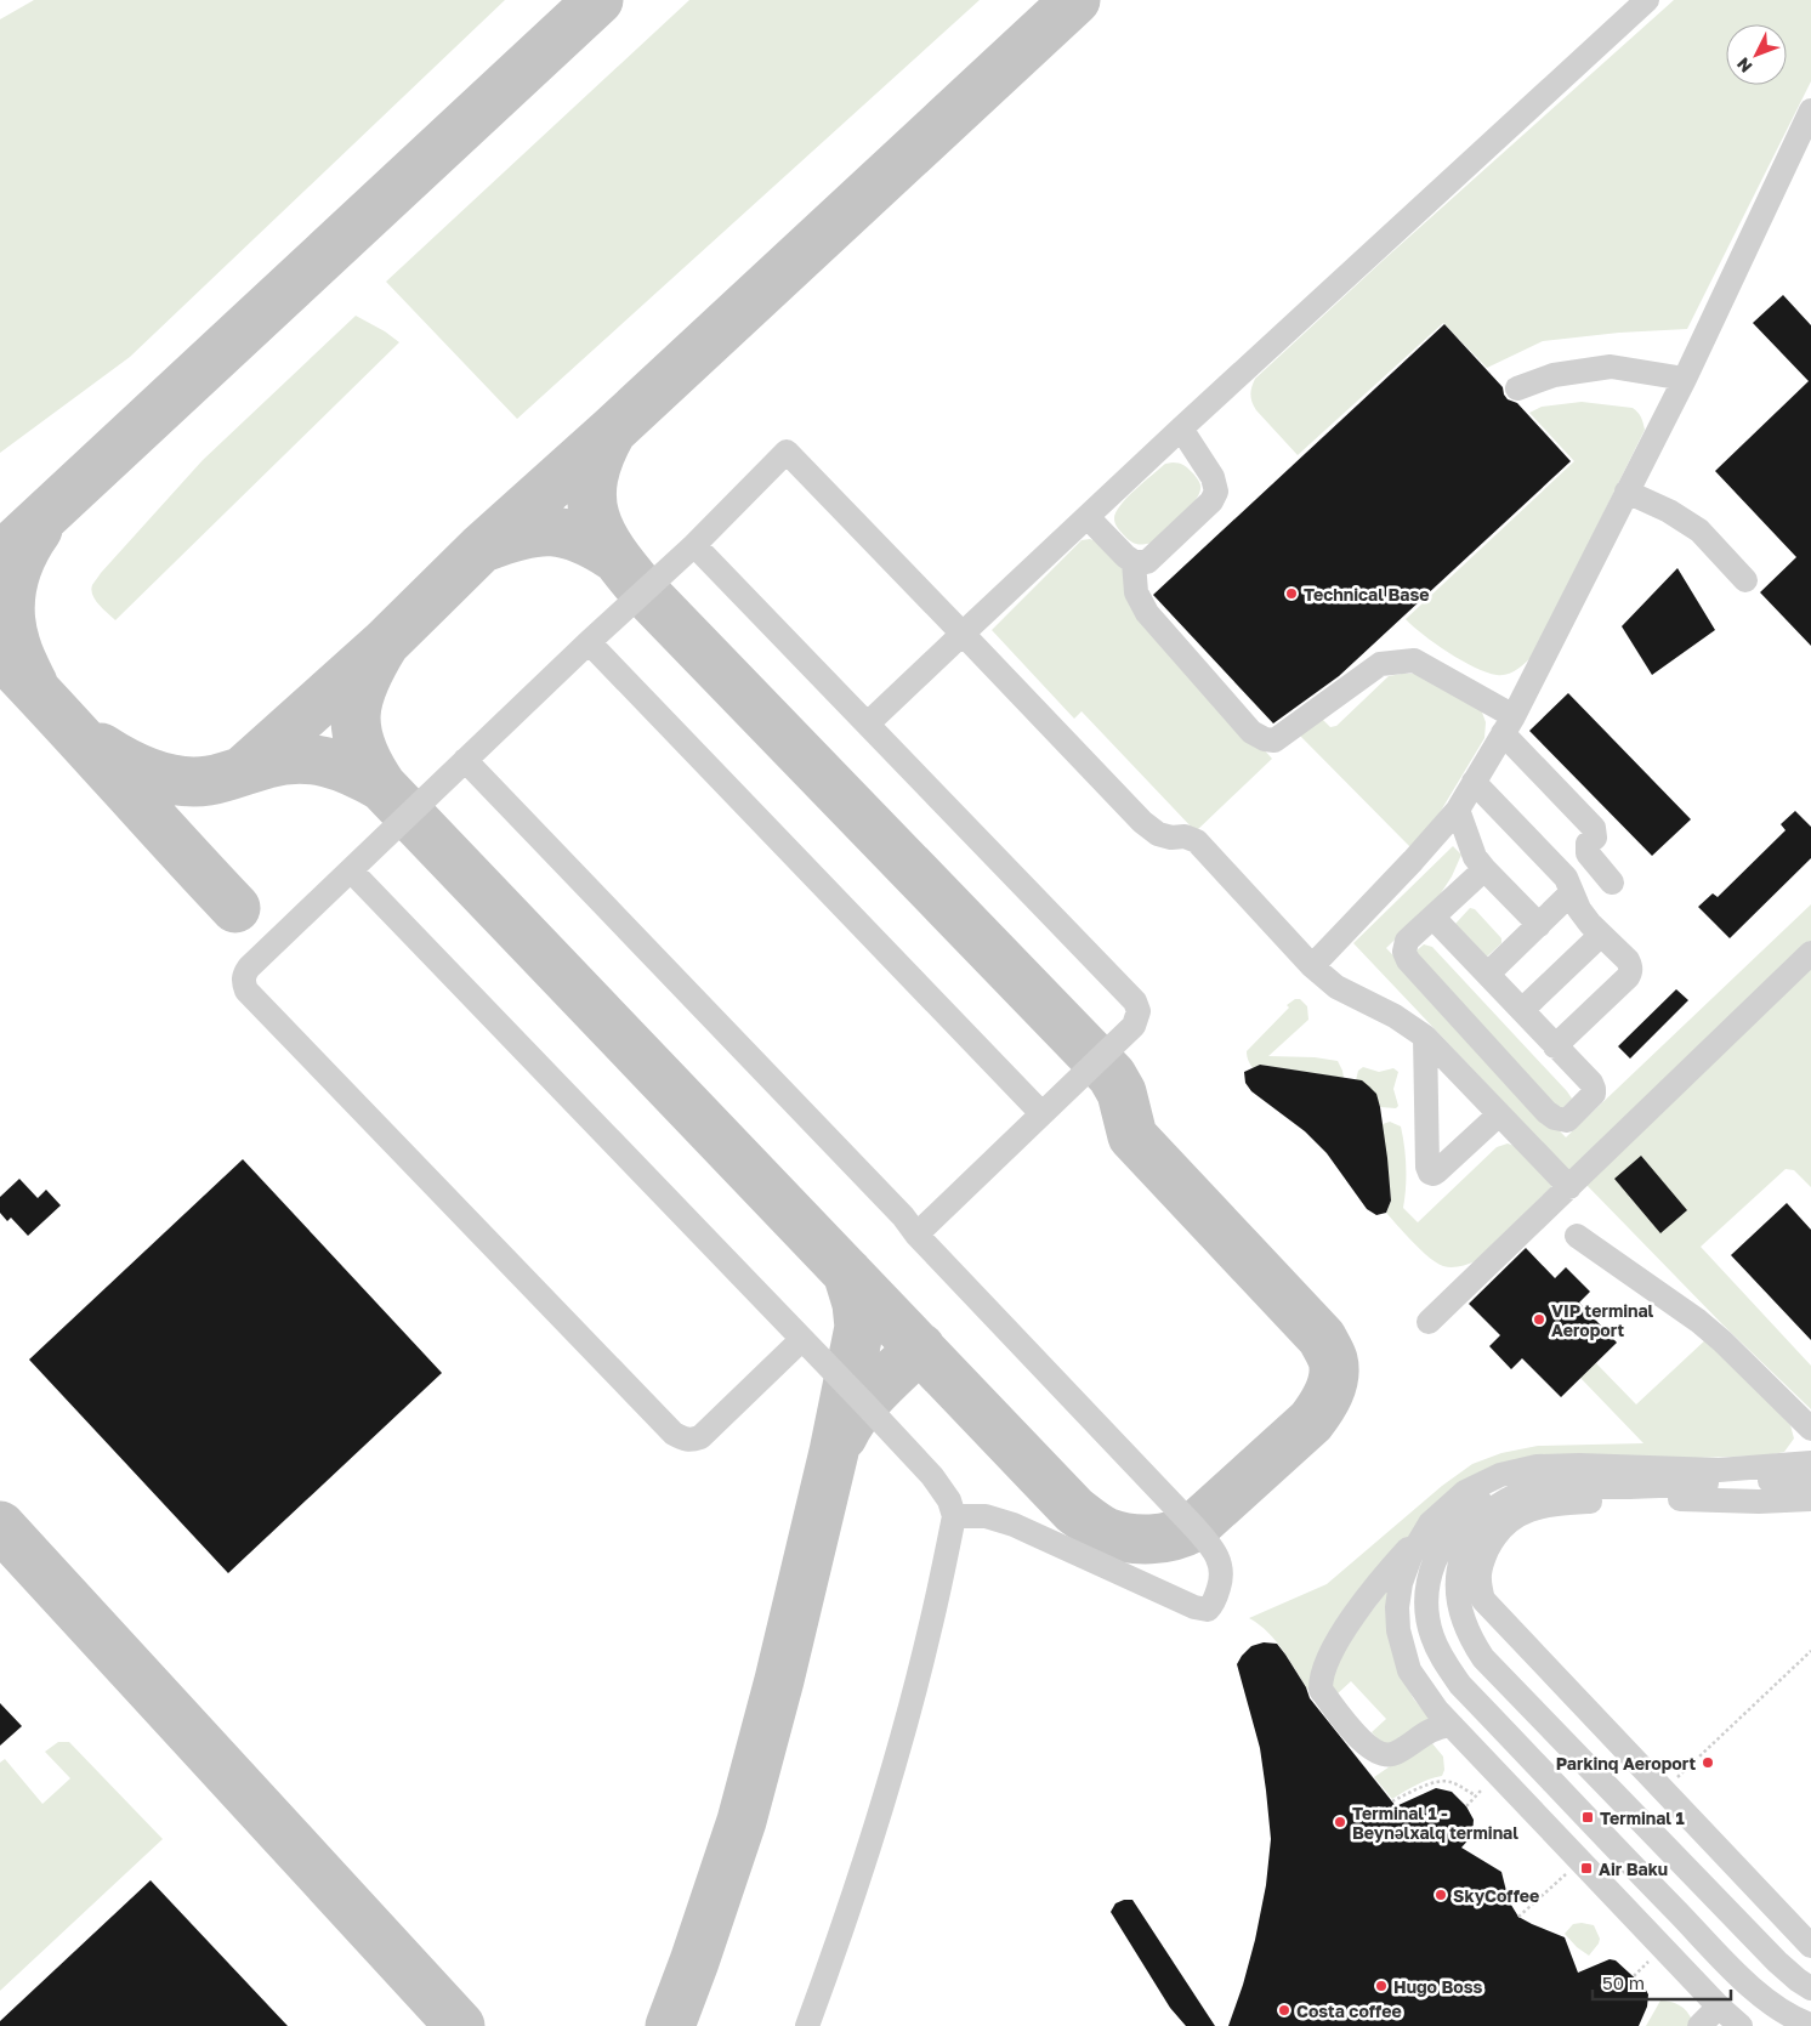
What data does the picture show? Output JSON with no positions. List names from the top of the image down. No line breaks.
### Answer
{"places":{"other":["Technical Base","VIP terminal Aeroport","Parkinq Aeroport","Terminal 1 - Beynəlxalq terminal","SkyCoffee","Hugo Boss","Costa coffee"],"transit":["Terminal 1","Air Baku"]},"scale_bar":"50 m","north":"bottom left"}
